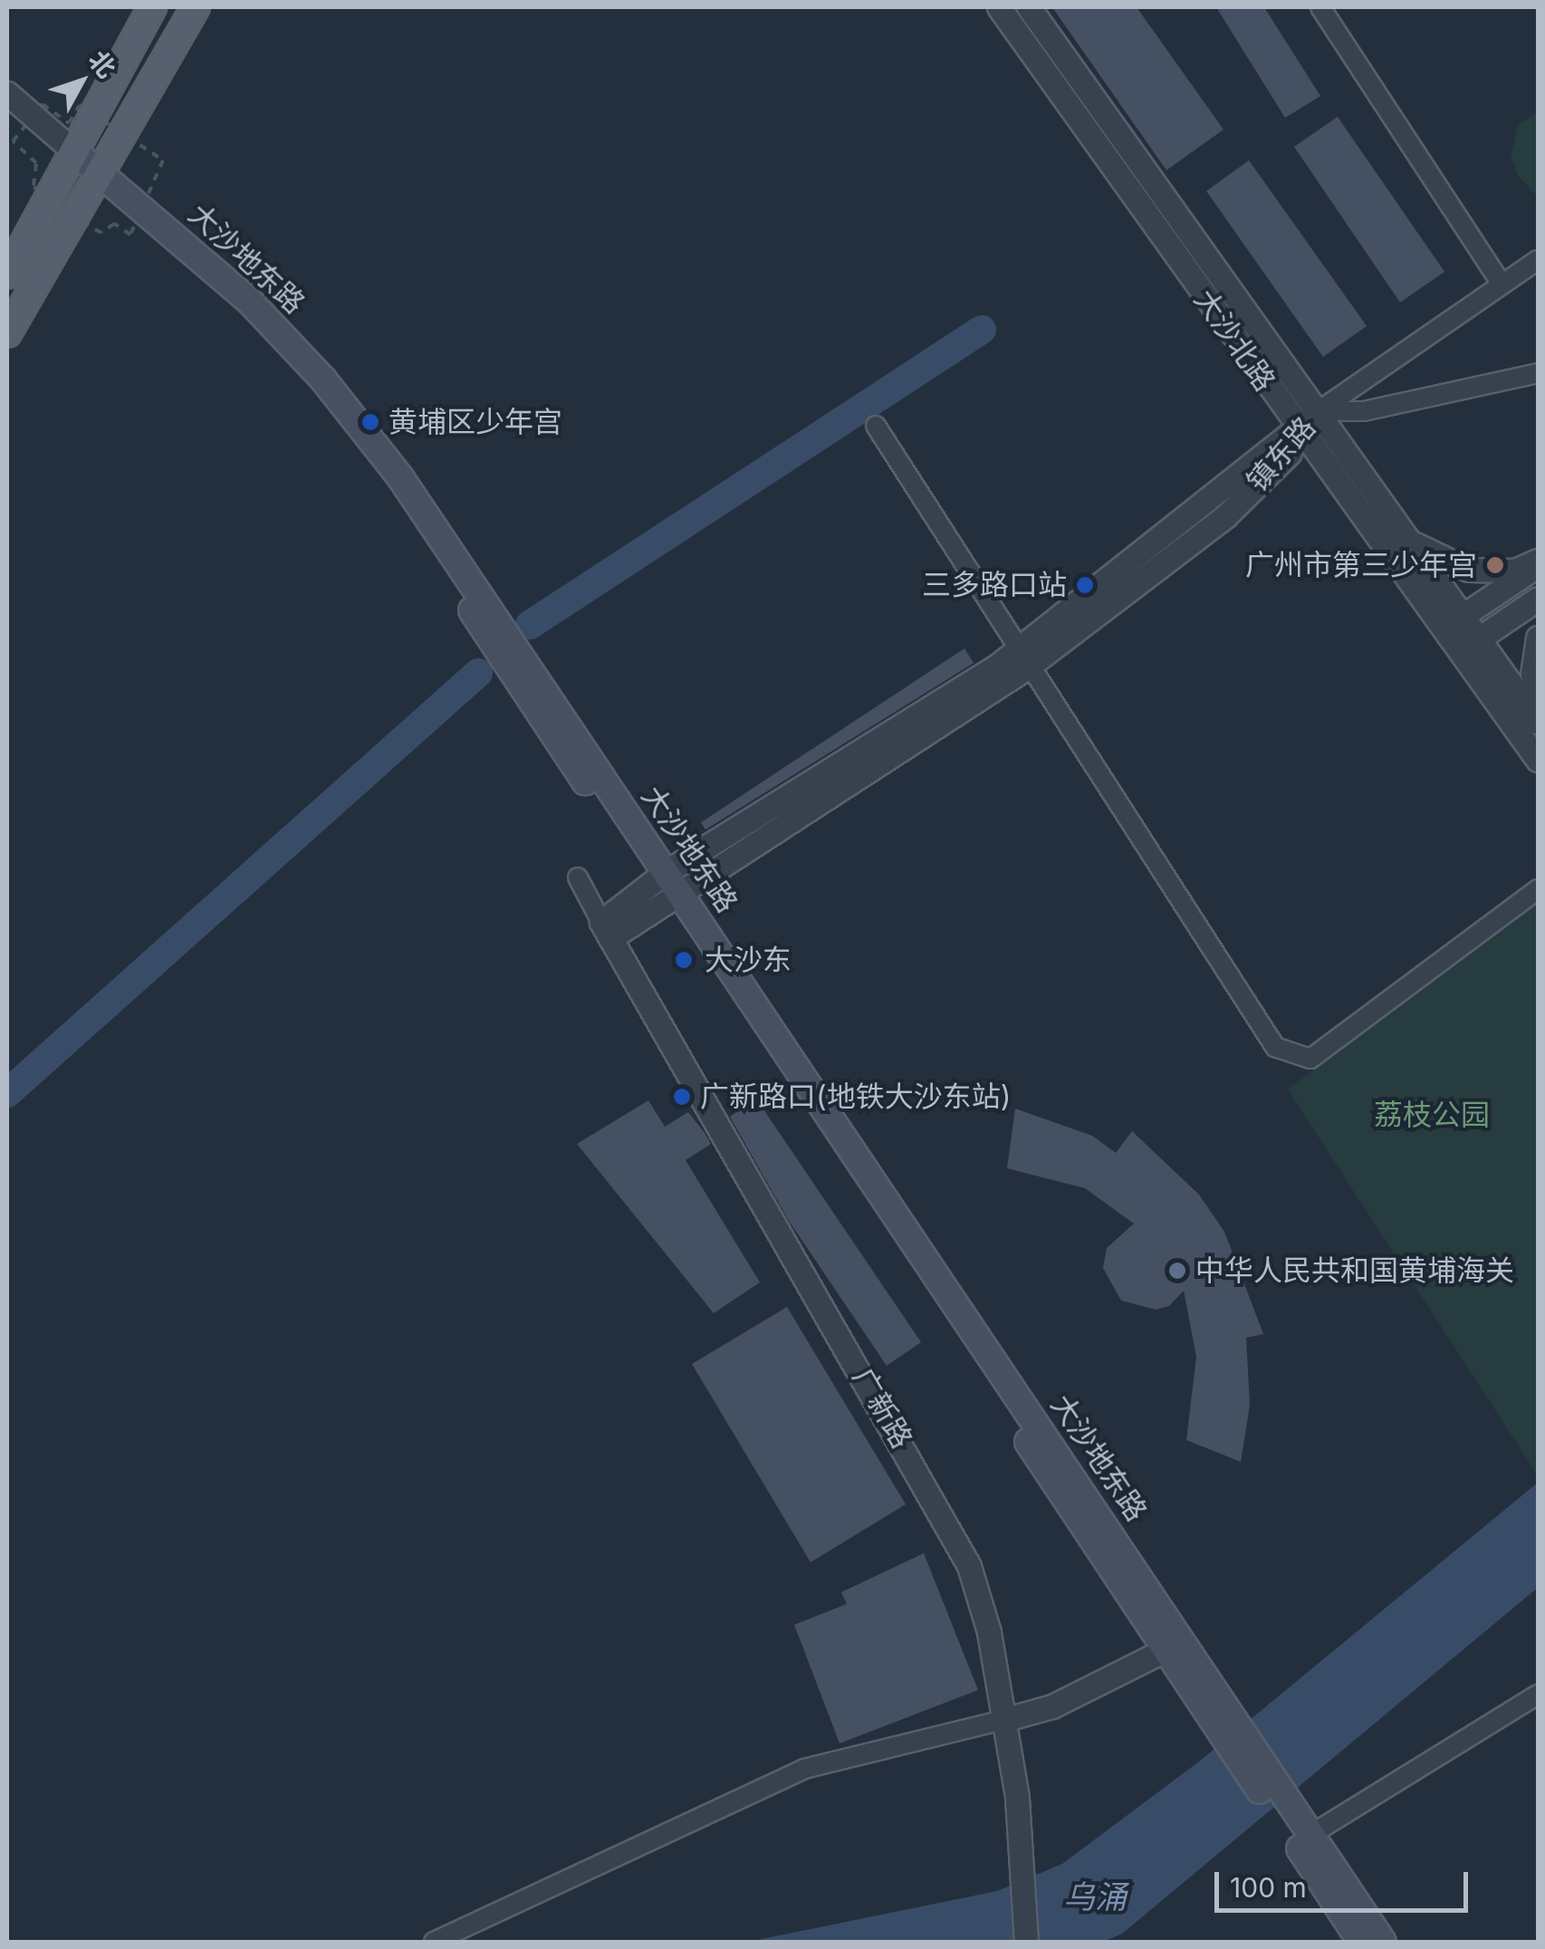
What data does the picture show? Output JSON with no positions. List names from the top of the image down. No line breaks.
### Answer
{"streets":{"main road":["大沙地东路"],"street":["大沙北路","镇东路","广新路"]},"crossings":[["大沙地东路","镇东路"],["大沙北路","镇东路"],["镇东路","广新路"]],"water":["乌涌"],"parks":["荔枝公园"],"places":["黄埔区少年宫","广州市第三少年宫","三多路口站","大沙东","广新路口(地铁大沙东站)","中华人民共和国黄埔海关"],"scale_bar":"100 m","north":"top right"}
